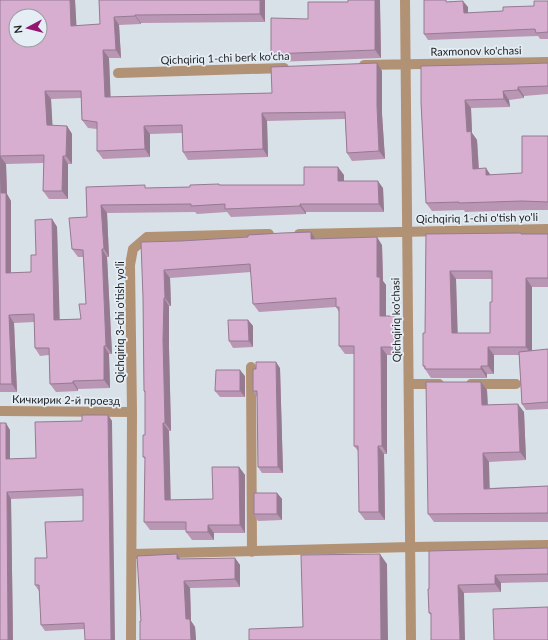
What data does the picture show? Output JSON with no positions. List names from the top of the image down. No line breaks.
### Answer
{"streets":{"street":["Raxmonov ko'chasi","Qichqiriq 1-chi berk ko'cha","Qichqiriq 1-chi o'tish yo'li","Qichqiriq ko'chasi","Qichqiriq 3-chi o'tish yo'li","Кичкирик 2-й проезд"]},"crossings":[["Raxmonov ko'chasi","Qichqiriq ko'chasi"],["Qichqiriq 1-chi o'tish yo'li","Qichqiriq ko'chasi"],["Qichqiriq 1-chi o'tish yo'li","Qichqiriq 3-chi o'tish yo'li"],["Qichqiriq ko'chasi","Qichqiriq 3-chi o'tish yo'li"],["Qichqiriq 3-chi o'tish yo'li","Кичкирик 2-й проезд"]],"north":"left"}
